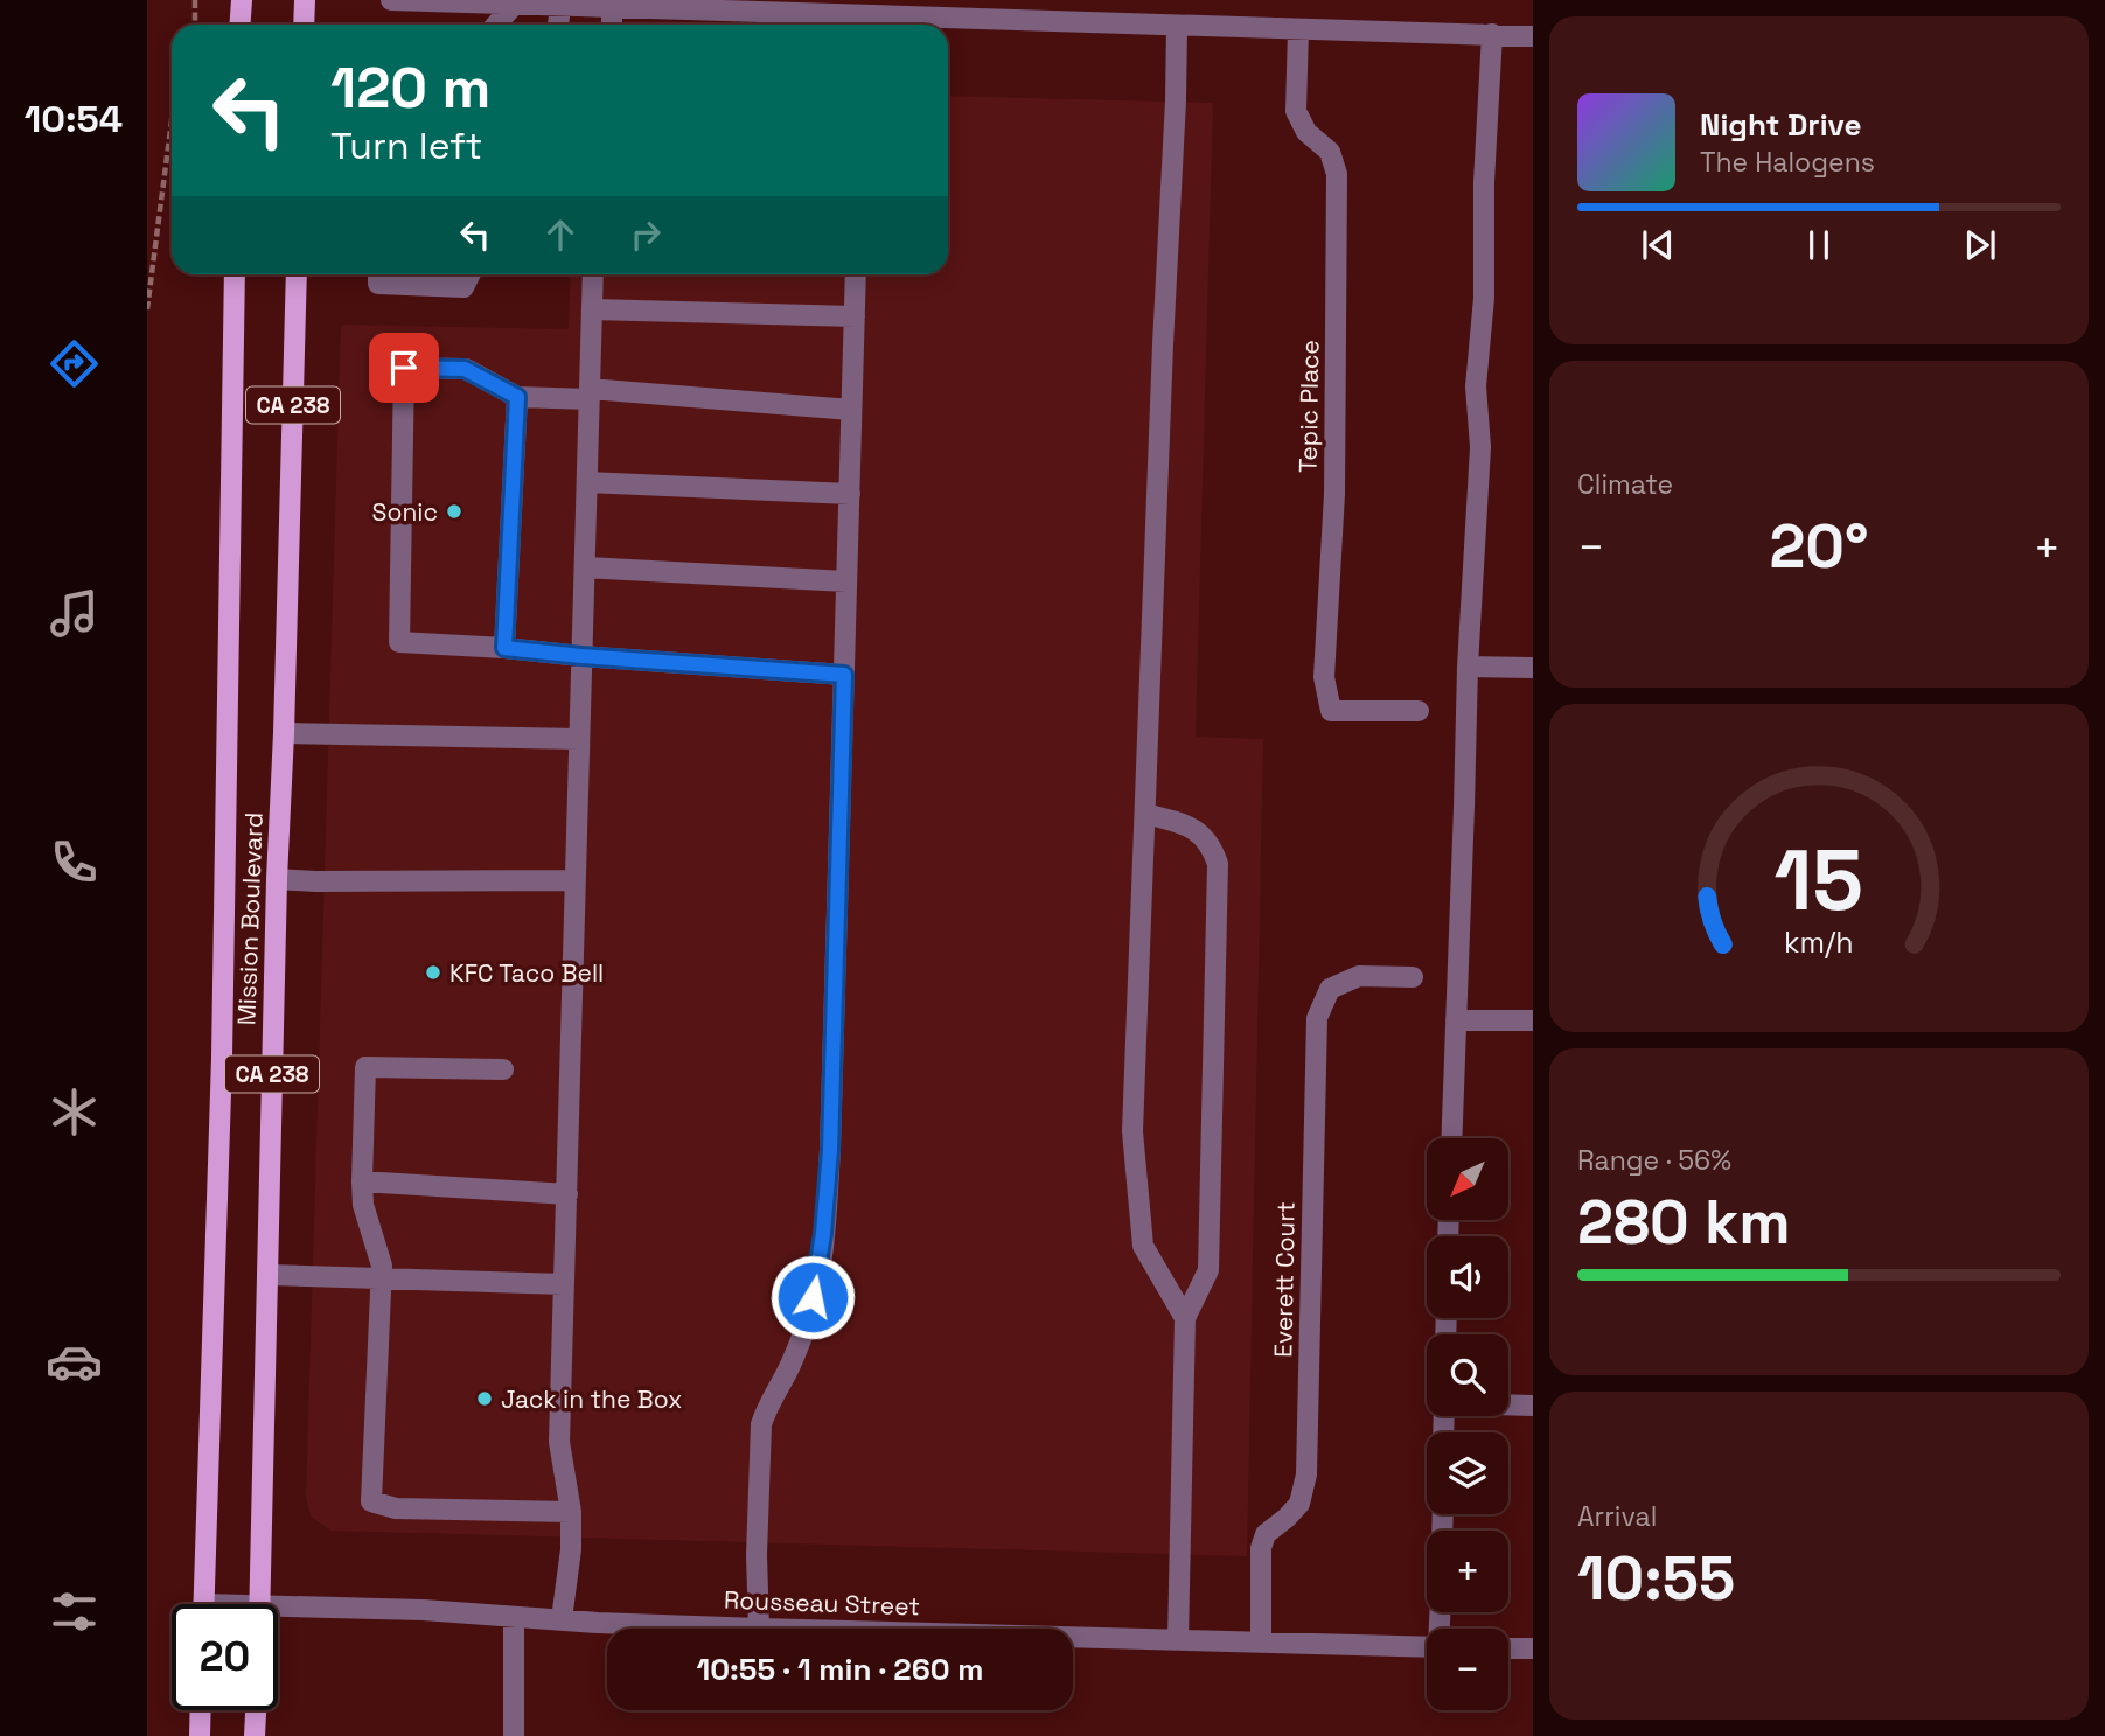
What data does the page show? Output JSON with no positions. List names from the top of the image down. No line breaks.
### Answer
{"streets":{"main road":["CA 238","Mission Boulevard"],"street":["Tepic Place","Everett Court","Rousseau Street"]},"crossings":[["Everett Court","Rousseau Street"]],"places":["Sonic","KFC Taco Bell","Jack in the Box"],"north":"bottom left","page":{"tabs":"10:54","turn":["120 m","Turn left"],"song":["Night Drive","The Halogens"],"tile":["Climate",["Range · 56%","280 km"],["Arrival","10:55"]],"heat":["−","20°","+"],"map_buttons":["+","−"],"limit":"20","trip":"10:55 · 1 min · 260 m","gauge":["15","km/h"]}}
